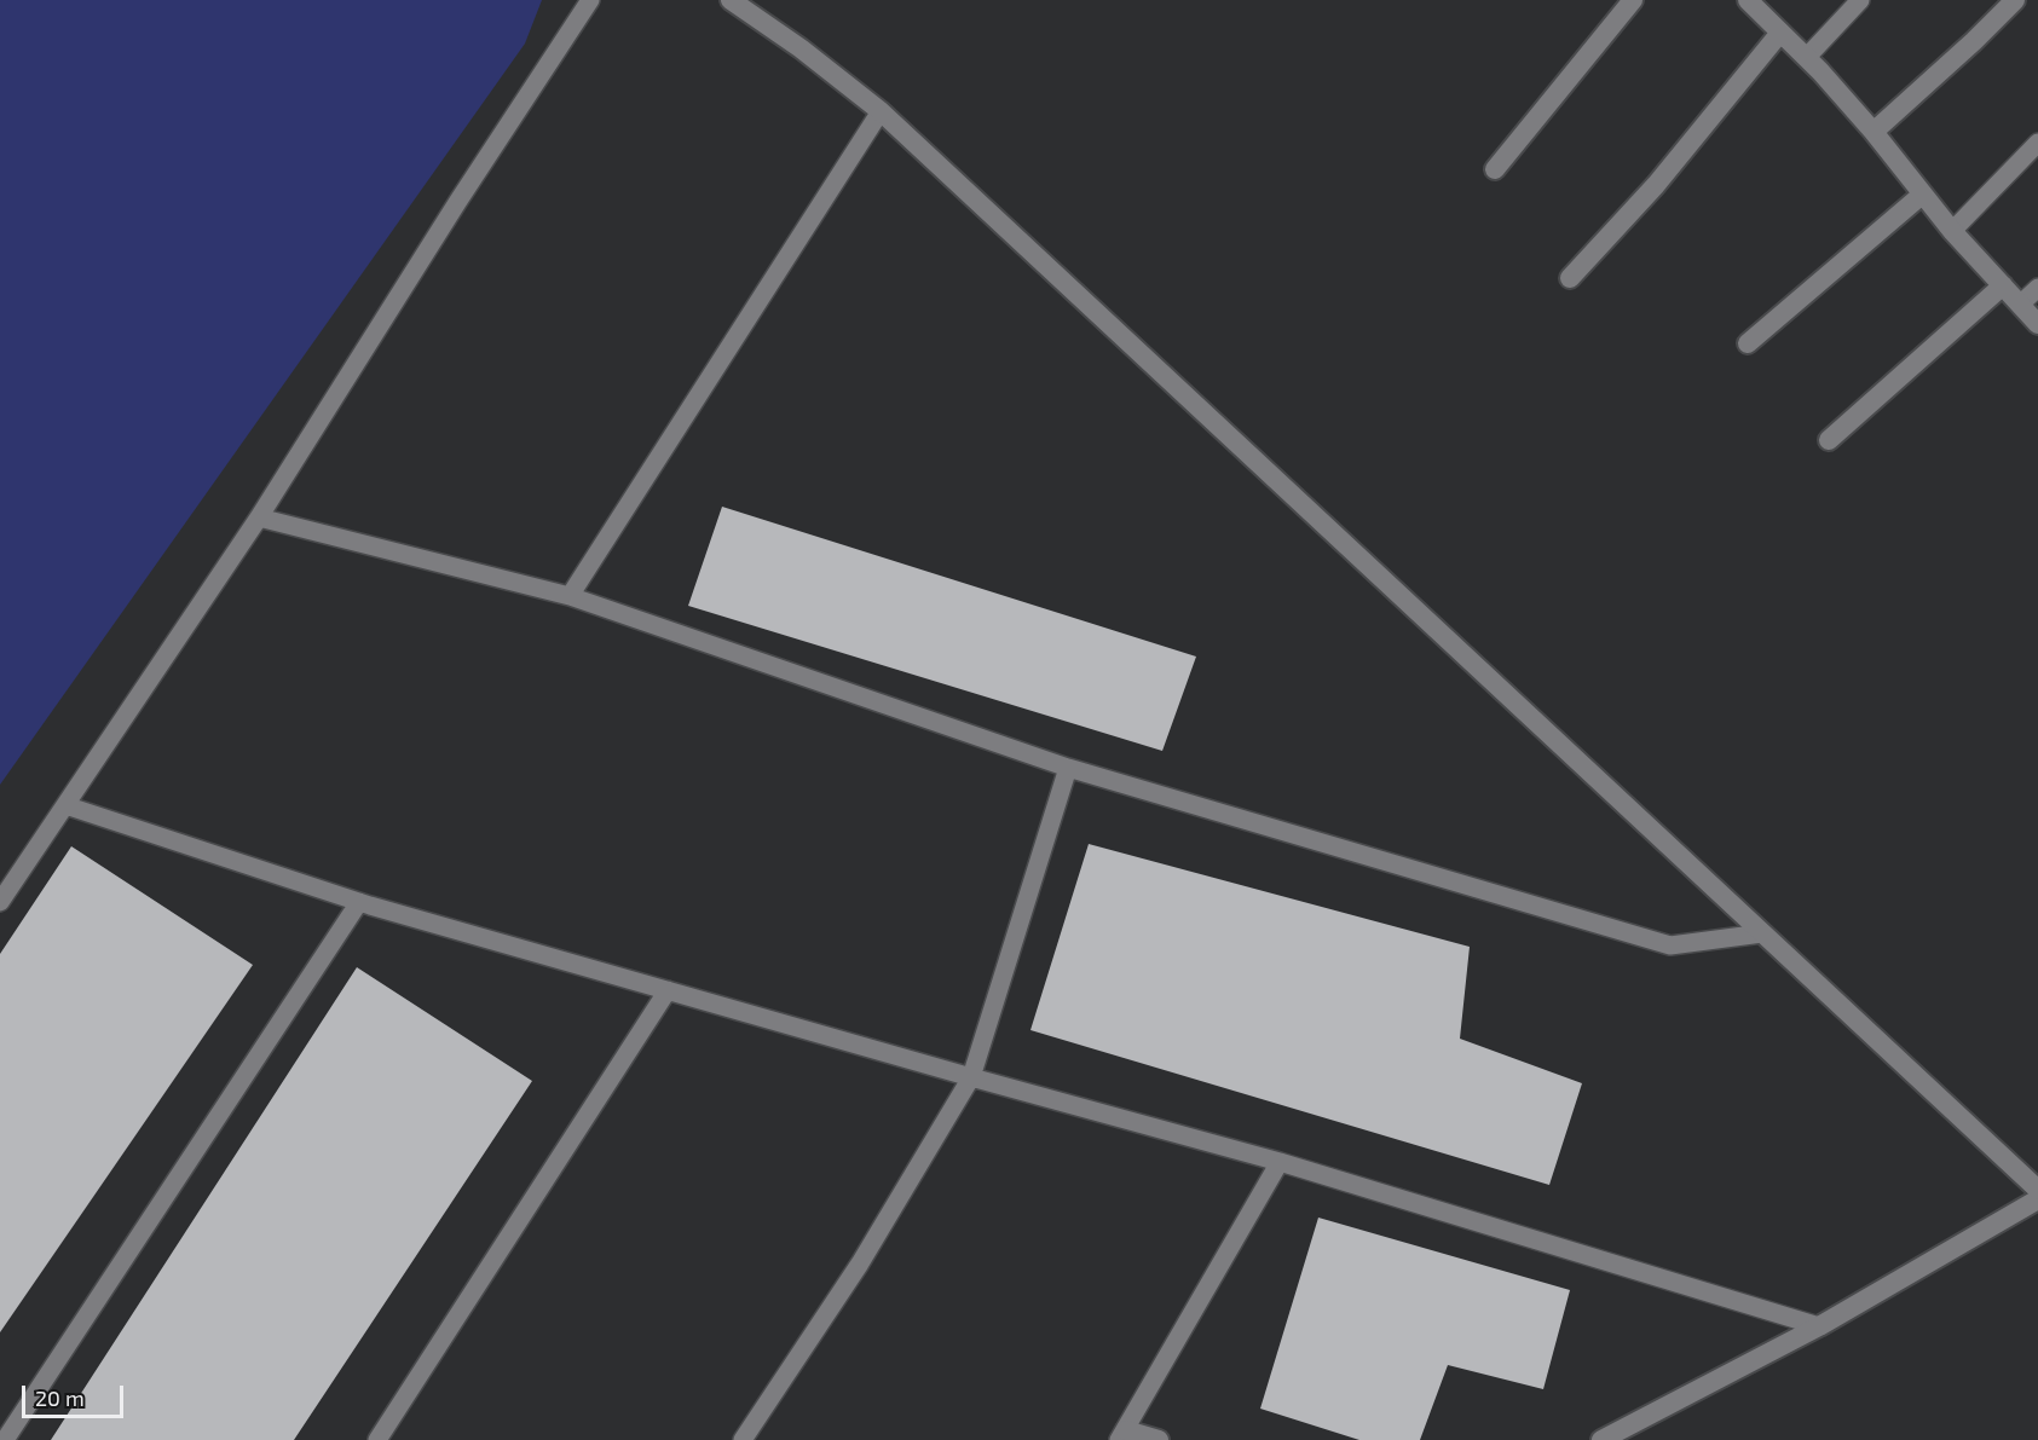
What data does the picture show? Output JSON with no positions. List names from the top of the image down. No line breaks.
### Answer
{"scale_bar":"20 m"}
